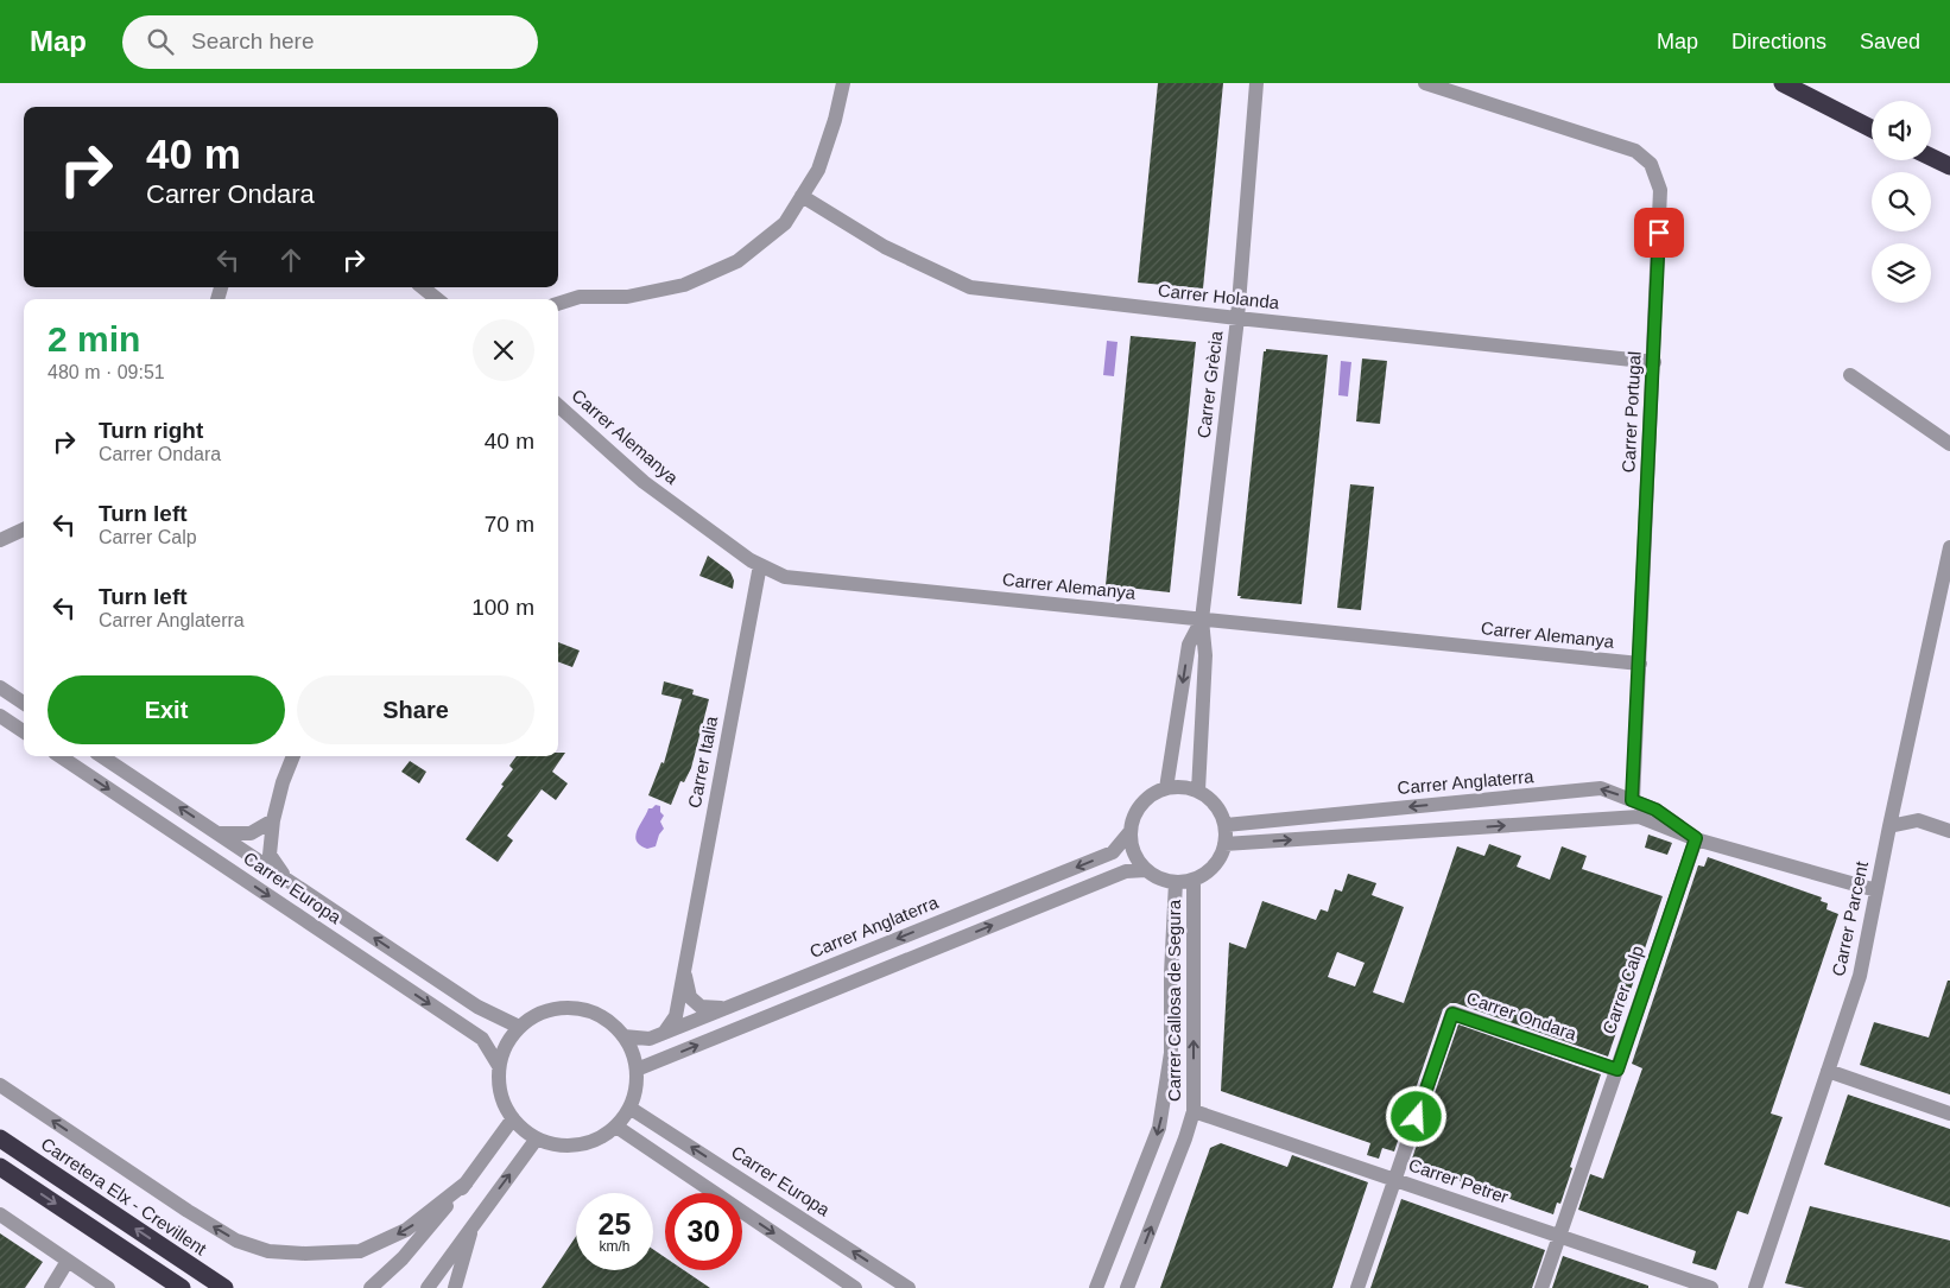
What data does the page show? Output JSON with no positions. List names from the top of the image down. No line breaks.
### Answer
{"streets":{"highway":["Carretera Elx - Crevillent"],"street":["Carrer Holanda","Carrer Grècia","Carrer Portugal","Carrer Alemanya","Carrer Italia","Carrer Anglaterra","Carrer Europa","Carrer Parcent","Carrer Calp","Carrer Callosa de Segura","Carrer Ondara","Carrer Petrer"]},"crossings":[["Carrer Holanda","Carrer Grècia"],["Carrer Holanda","Carrer Portugal"],["Carrer Grècia","Carrer Alemanya"],["Carrer Grècia","Carrer Anglaterra"],["Carrer Grècia","Carrer Callosa de Segura"],["Carrer Portugal","Carrer Alemanya"],["Carrer Portugal","Carrer Anglaterra"],["Carrer Alemanya","Carrer Italia"],["Carrer Italia","Carrer Anglaterra"],["Carrer Anglaterra","Carrer Europa"],["Carrer Anglaterra","Carrer Calp"],["Carrer Anglaterra","Carrer Callosa de Segura"],["Carrer Calp","Carrer Ondara"],["Carrer Calp","Carrer Petrer"],["Carrer Callosa de Segura","Carrer Petrer"],["Carrer Ondara","Carrer Petrer"]],"page":{"header":"Map","search":"Search here","nav":["Map","Directions","Saved"],"turn":["40 m","Carrer Ondara"],"heading":["2 min","480 m · 09:51"],"list":[{"name":"Turn right","note":"Carrer Ondara","value":"40 m"},{"name":"Turn left","note":"Carrer Calp","value":"70 m"},{"name":"Turn left","note":"Carrer Anglaterra","value":"100 m"}],"buttons":["Exit","Share"],"speed":"25 km/h","limit":"30"}}
